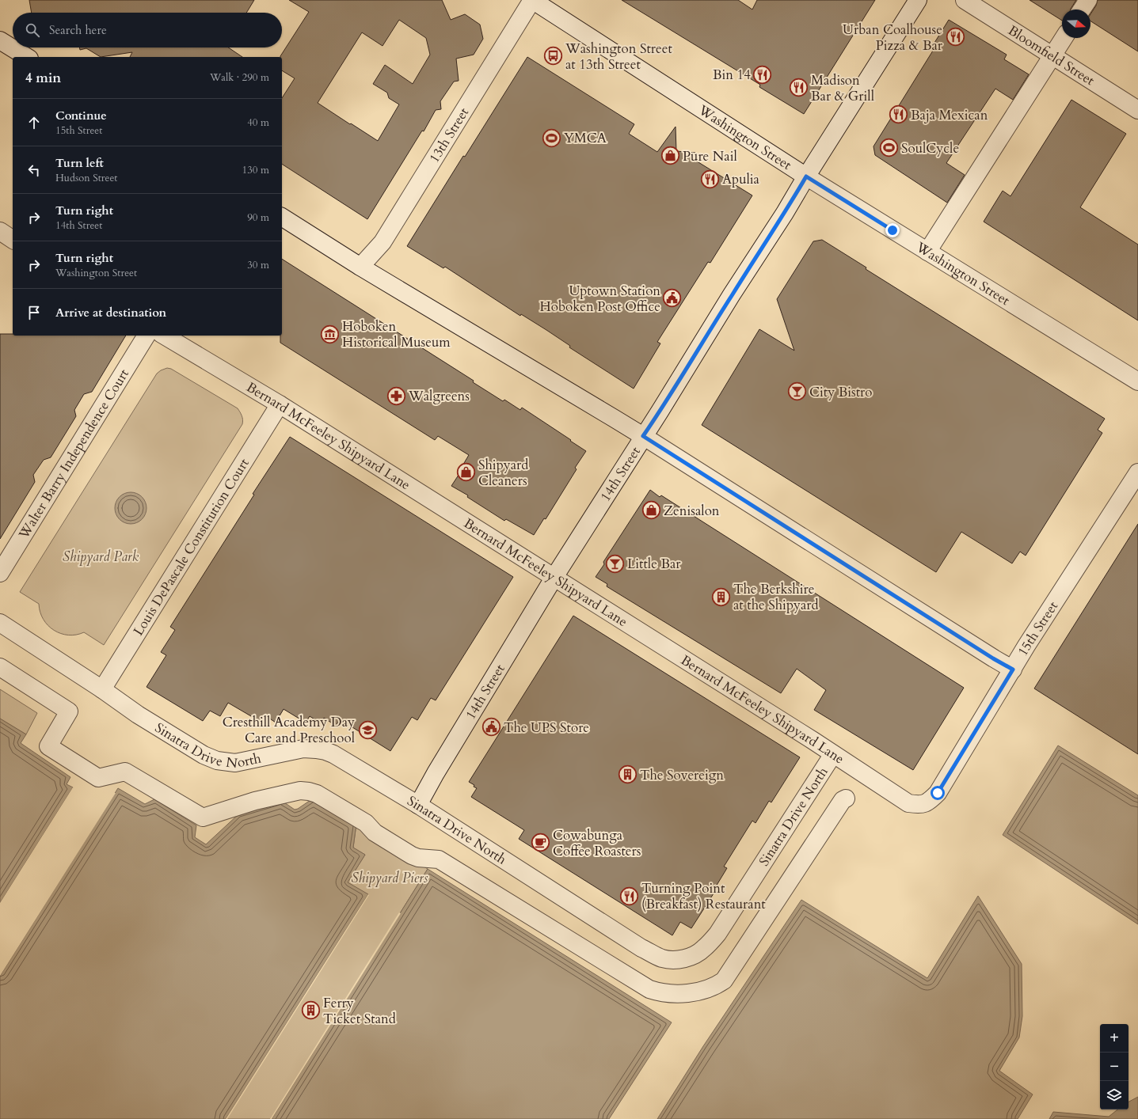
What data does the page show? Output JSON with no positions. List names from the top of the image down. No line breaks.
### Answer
{"streets":{"street":["Bloomfield Street","13th Street","Washington Street","Bernard McFeeley Shipyard Lane","Walter Barry Independence Court","14th Street","Louis DePascale Constitution Court","15th Street","Sinatra Drive North"]},"crossings":[["13th Street","Washington Street"],["Washington Street","14th Street"],["Bernard McFeeley Shipyard Lane","14th Street"],["Bernard McFeeley Shipyard Lane","Louis DePascale Constitution Court"],["Bernard McFeeley Shipyard Lane","15th Street"],["Bernard McFeeley Shipyard Lane","Sinatra Drive North"],["14th Street","Sinatra Drive North"],["Louis DePascale Constitution Court","Sinatra Drive North"]],"parks":["Shipyard Park","Shipyard Piers"],"places":{"restaurant":["Urban Coalhouse Pizza & Bar","Bin 14","Madison Bar & Grill","Baja Mexican","Apulia","Turning Point (Breakfast) Restaurant"],"bus stop":["Washington Street at 13th Street"],"sports":["YMCA","SoulCycle"],"shop":["Pure Nail","Shipyard Cleaners","Zenisalon"],"public building":["Uptown Station Hoboken Post Office","The UPS Store"],"museum":["Hoboken Historical Museum"],"bar":["City Bistro","Little Bar"],"pharmacy":["Walgreens"],"building":["The Berkshire at the Shipyard","The Sovereign","Ferry Ticket Stand"],"school or university":["Cresthill Academy Day Care and Preschool"],"cafe":["Cowabunga Coffee Roasters"]},"north":"right","page":{"search":"Search here","heading":["4 min","Walk · 290 m"],"list":[["Continue","15th Street","40 m"],["Turn left","Hudson Street","130 m"],["Turn right","14th Street","90 m"],["Turn right","Washington Street","30 m"],"Arrive at destination"],"map_buttons":["+","−"]}}
